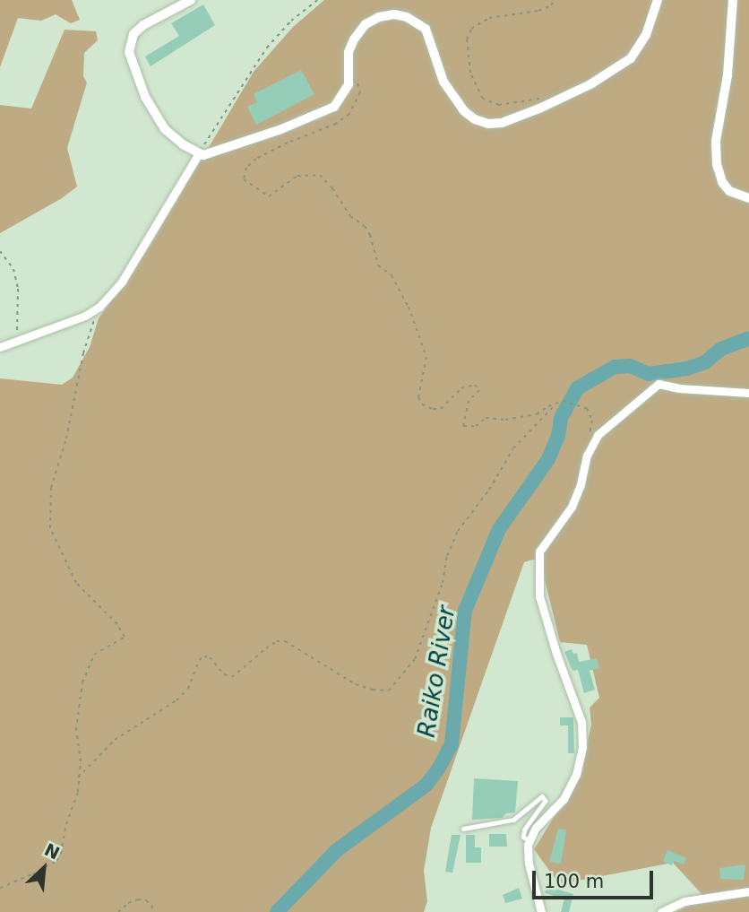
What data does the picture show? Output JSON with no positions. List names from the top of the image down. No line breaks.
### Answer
{"water":["Raiko River"],"scale_bar":"100 m","north":"top right"}
